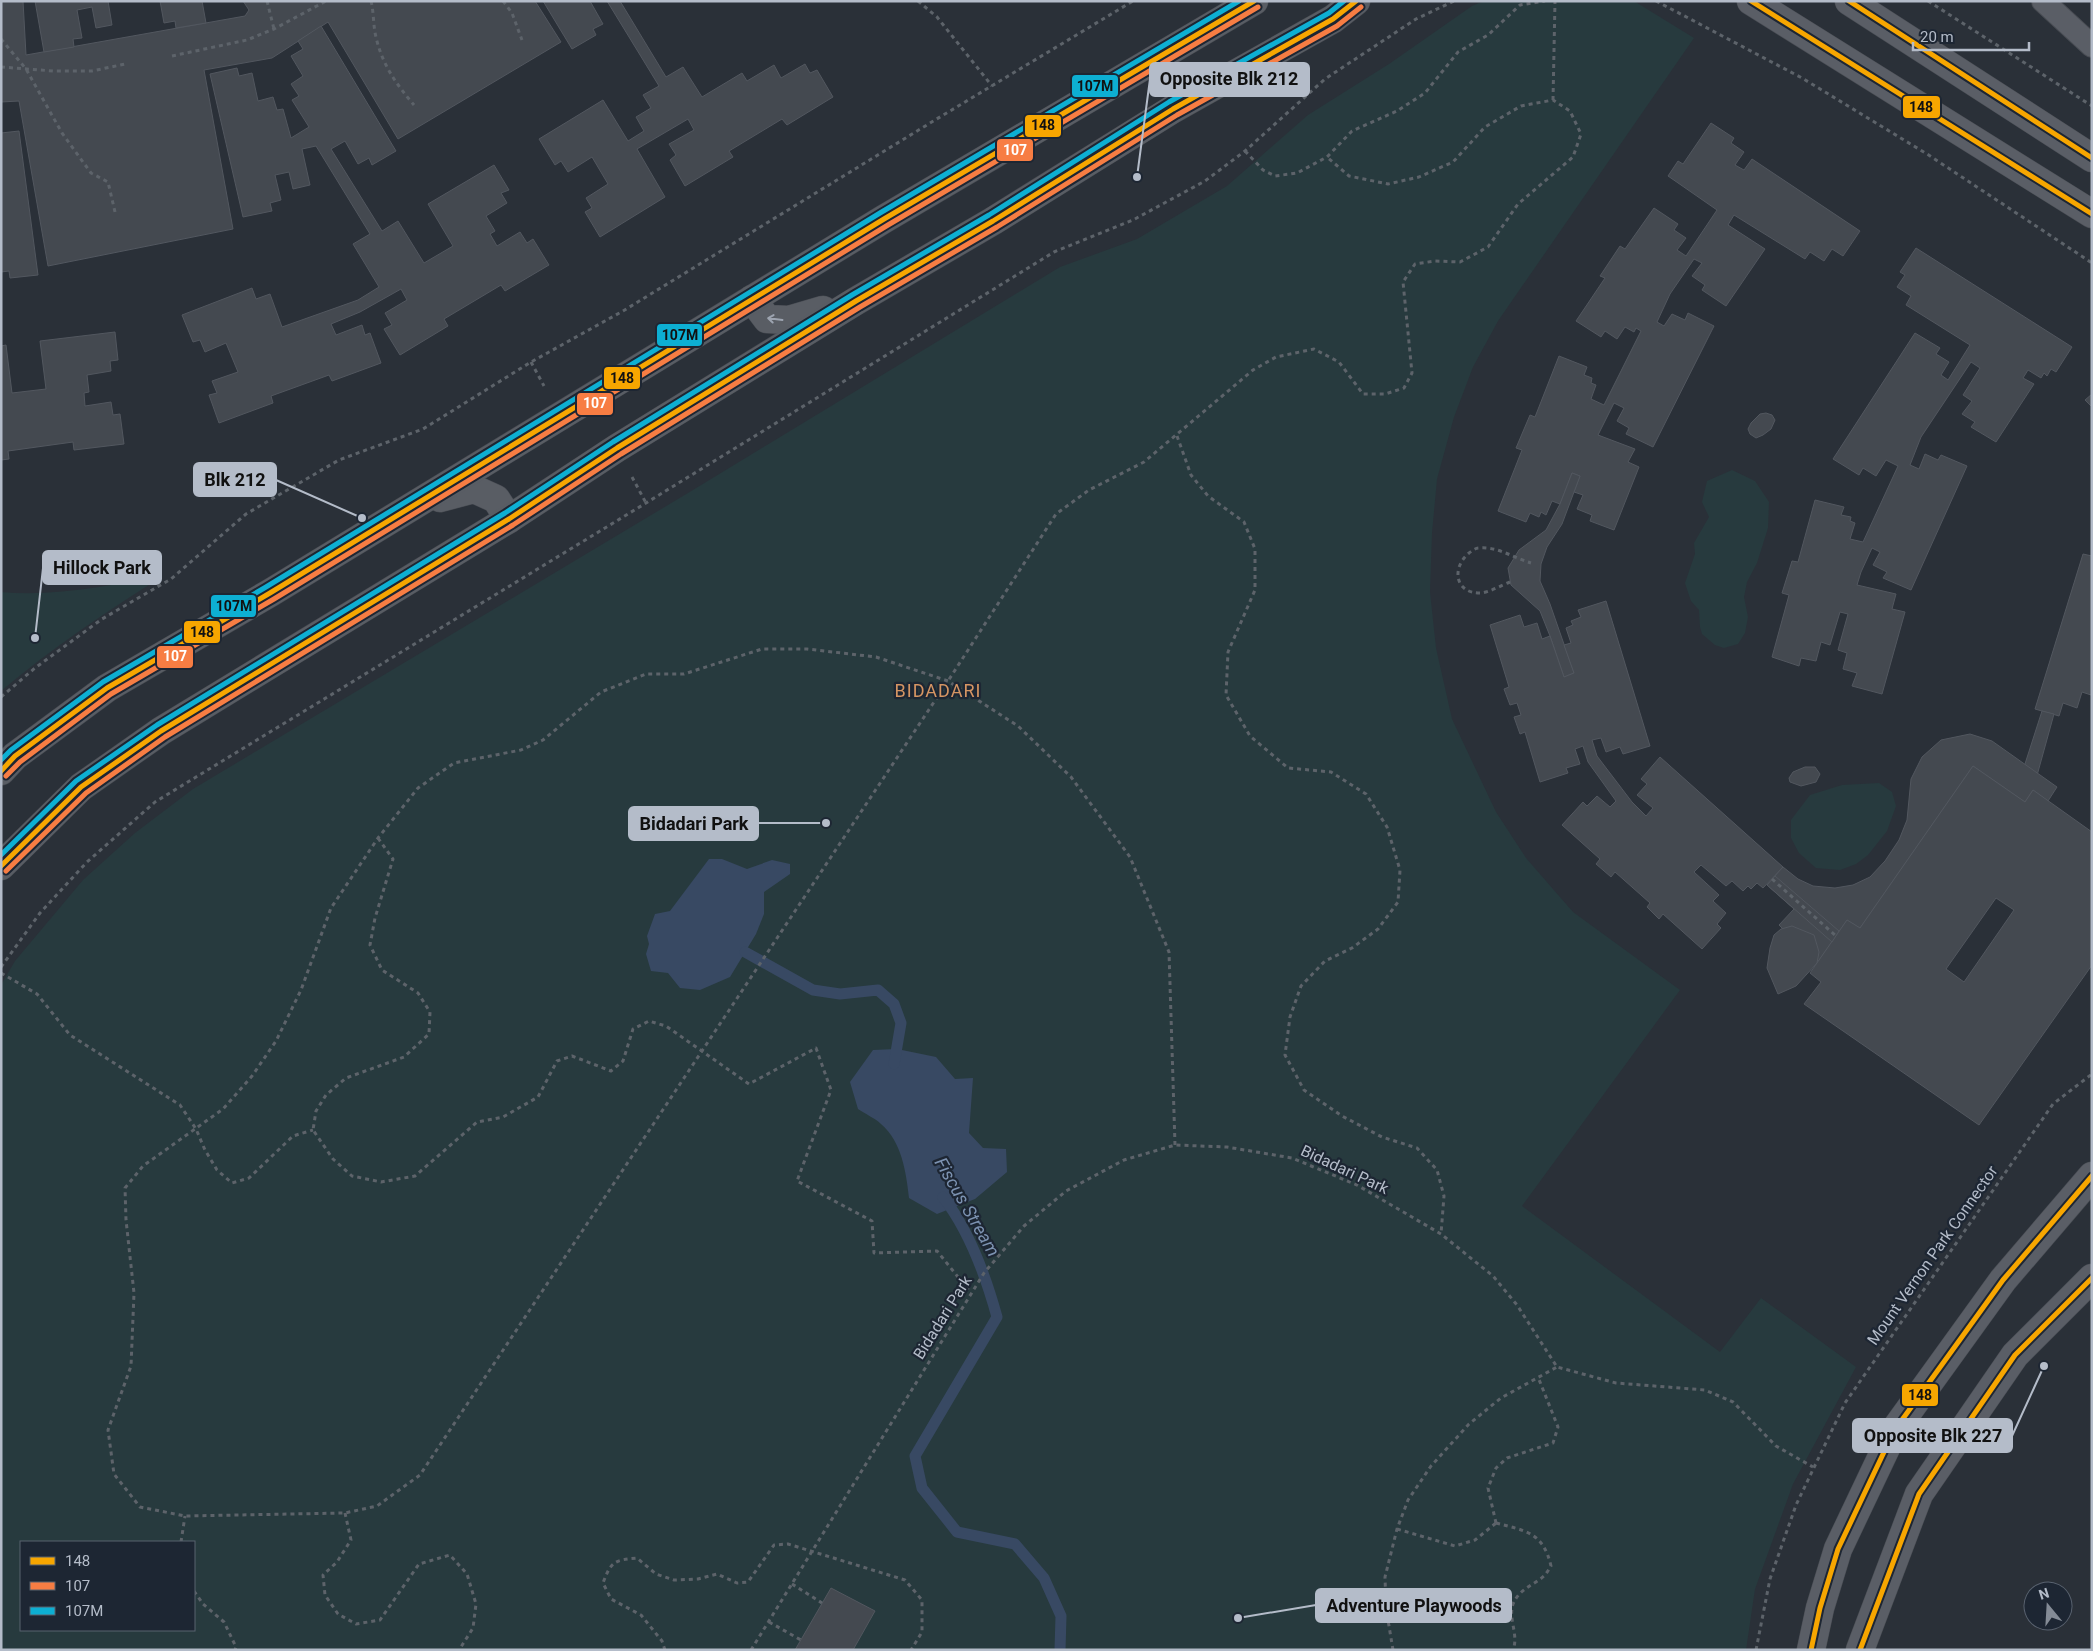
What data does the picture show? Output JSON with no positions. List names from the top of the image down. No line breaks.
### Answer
{"streets":{"path":["Bidadari Park","Mount Vernon Park Connector"]},"districts":["BIDADARI"],"water":["Fiscus Stream"],"places":["Opposite Blk 212","Blk 212","Hillock Park","Bidadari Park","Opposite Blk 227","Adventure Playwoods"],"lines":["transit line 148","transit line 107M","transit line 107"],"legend":["148","107","107M"],"scale_bar":"20 m","north":"top"}
